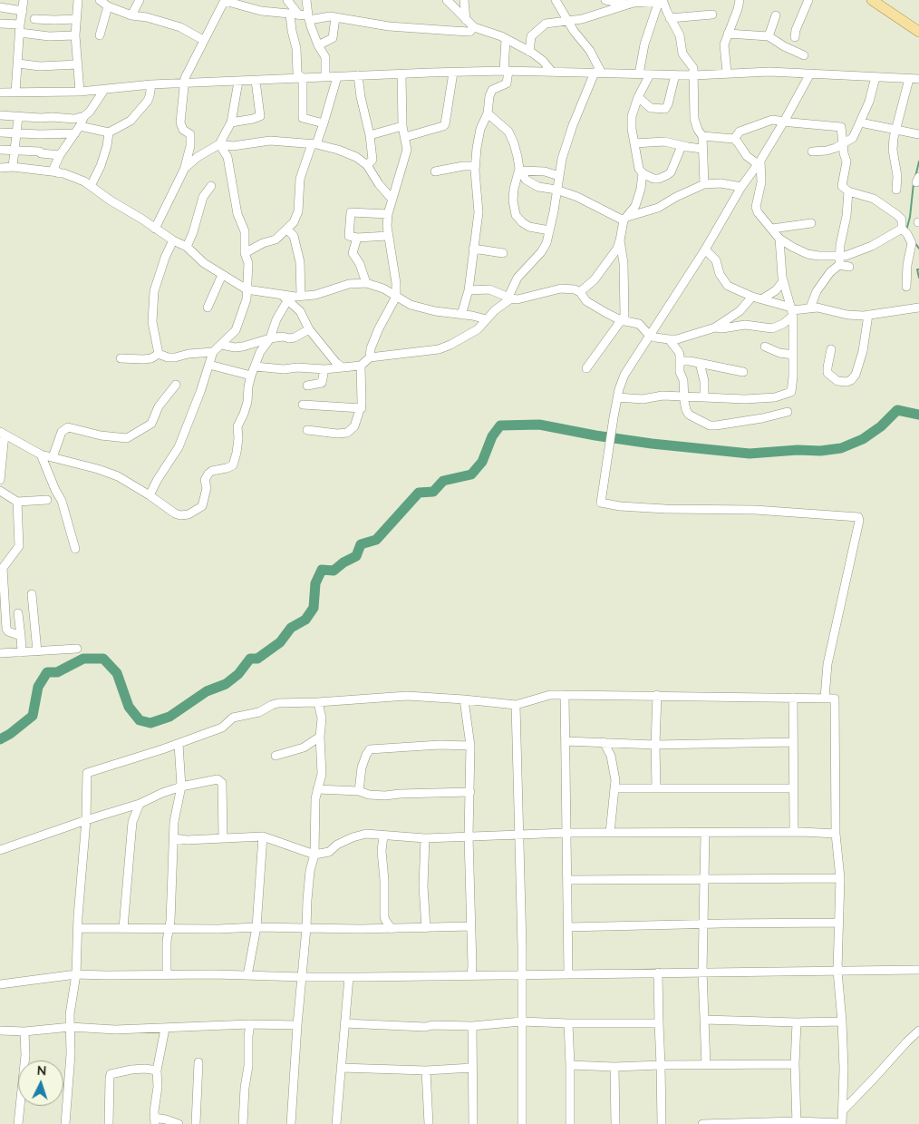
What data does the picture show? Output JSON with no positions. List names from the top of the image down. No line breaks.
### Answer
{"north":"top"}
